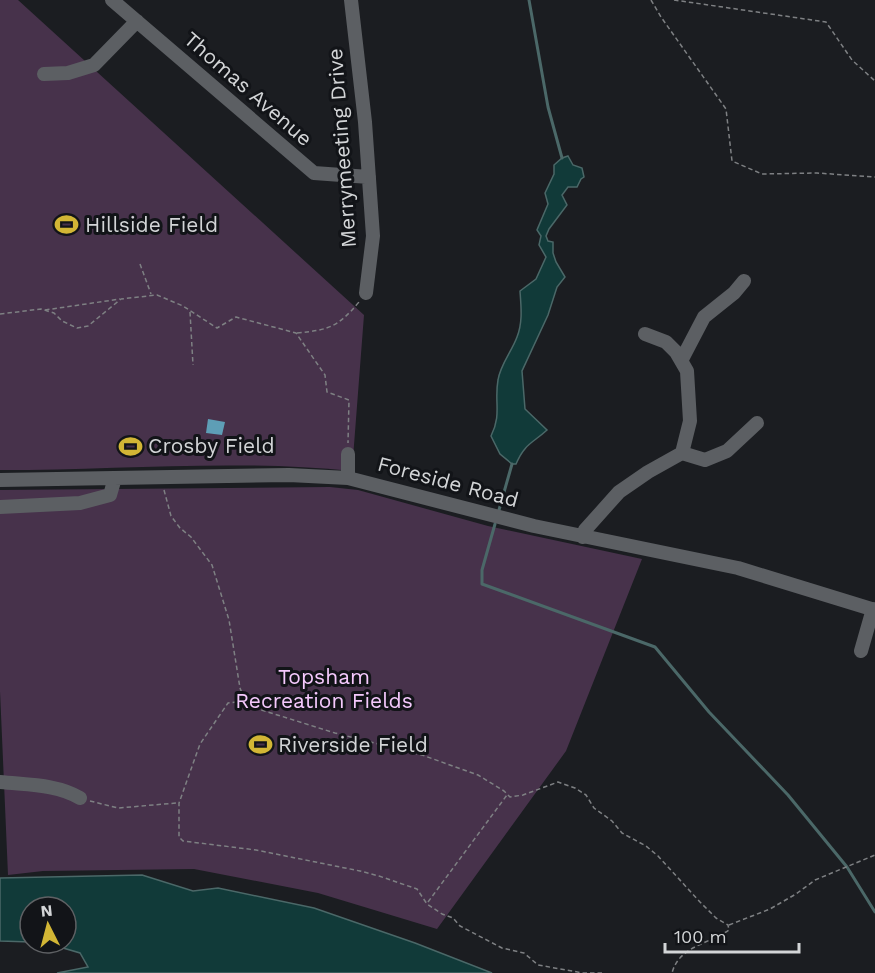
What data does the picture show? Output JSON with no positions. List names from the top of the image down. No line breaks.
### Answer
{"streets":{"street":["Thomas Avenue","Merrymeeting Drive","Foreside Road"]},"crossings":[["Thomas Avenue","Merrymeeting Drive"]],"parks":["Topsham Recreation Fields"],"places":{"sports":["Hillside Field","Crosby Field","Riverside Field"]},"scale_bar":"100 m","north":"top"}
